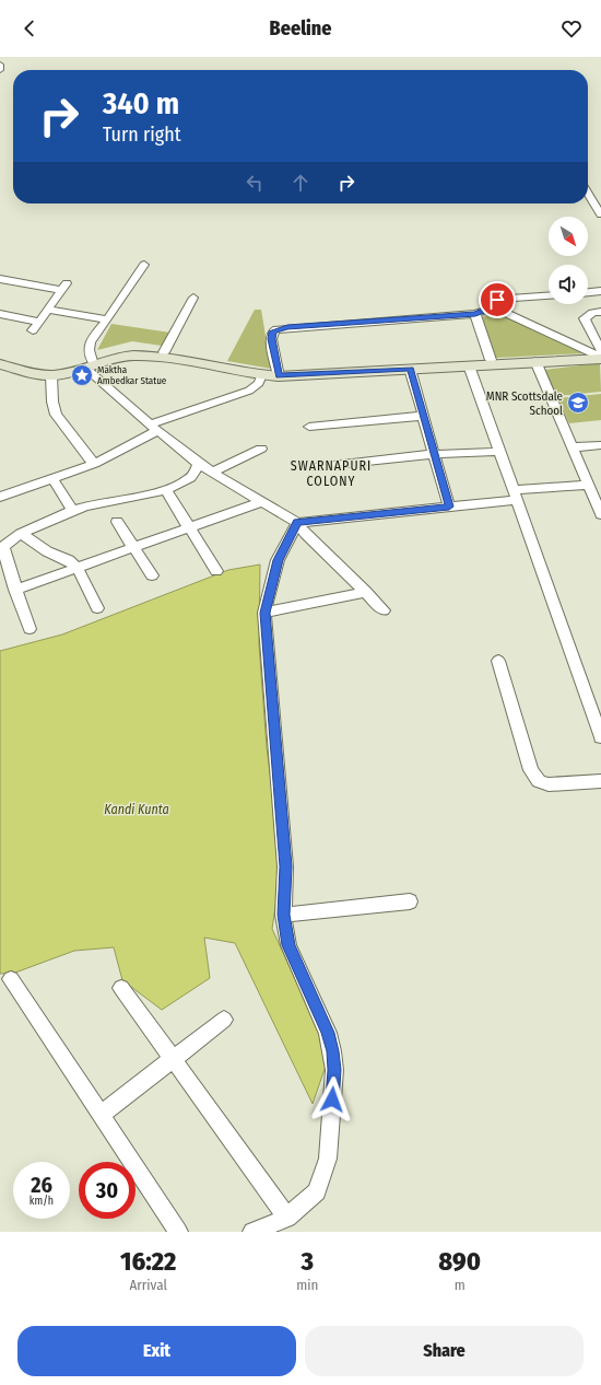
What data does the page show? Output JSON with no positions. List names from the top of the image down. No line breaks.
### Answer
{"districts":["SWARNAPURI COLONY"],"water":["Kandi Kunta"],"places":{"place":["Maktha Ambedkar Statue"],"school or university":["MNR Scottsdale School"]},"north":"bottom right","page":{"header":"Beeline","turn":["340 m","Turn right"],"speed":"26 km/h","limit":"30","eta":["16:22","Arrival","3","min","890","m"],"buttons":["Exit","Share"]}}
